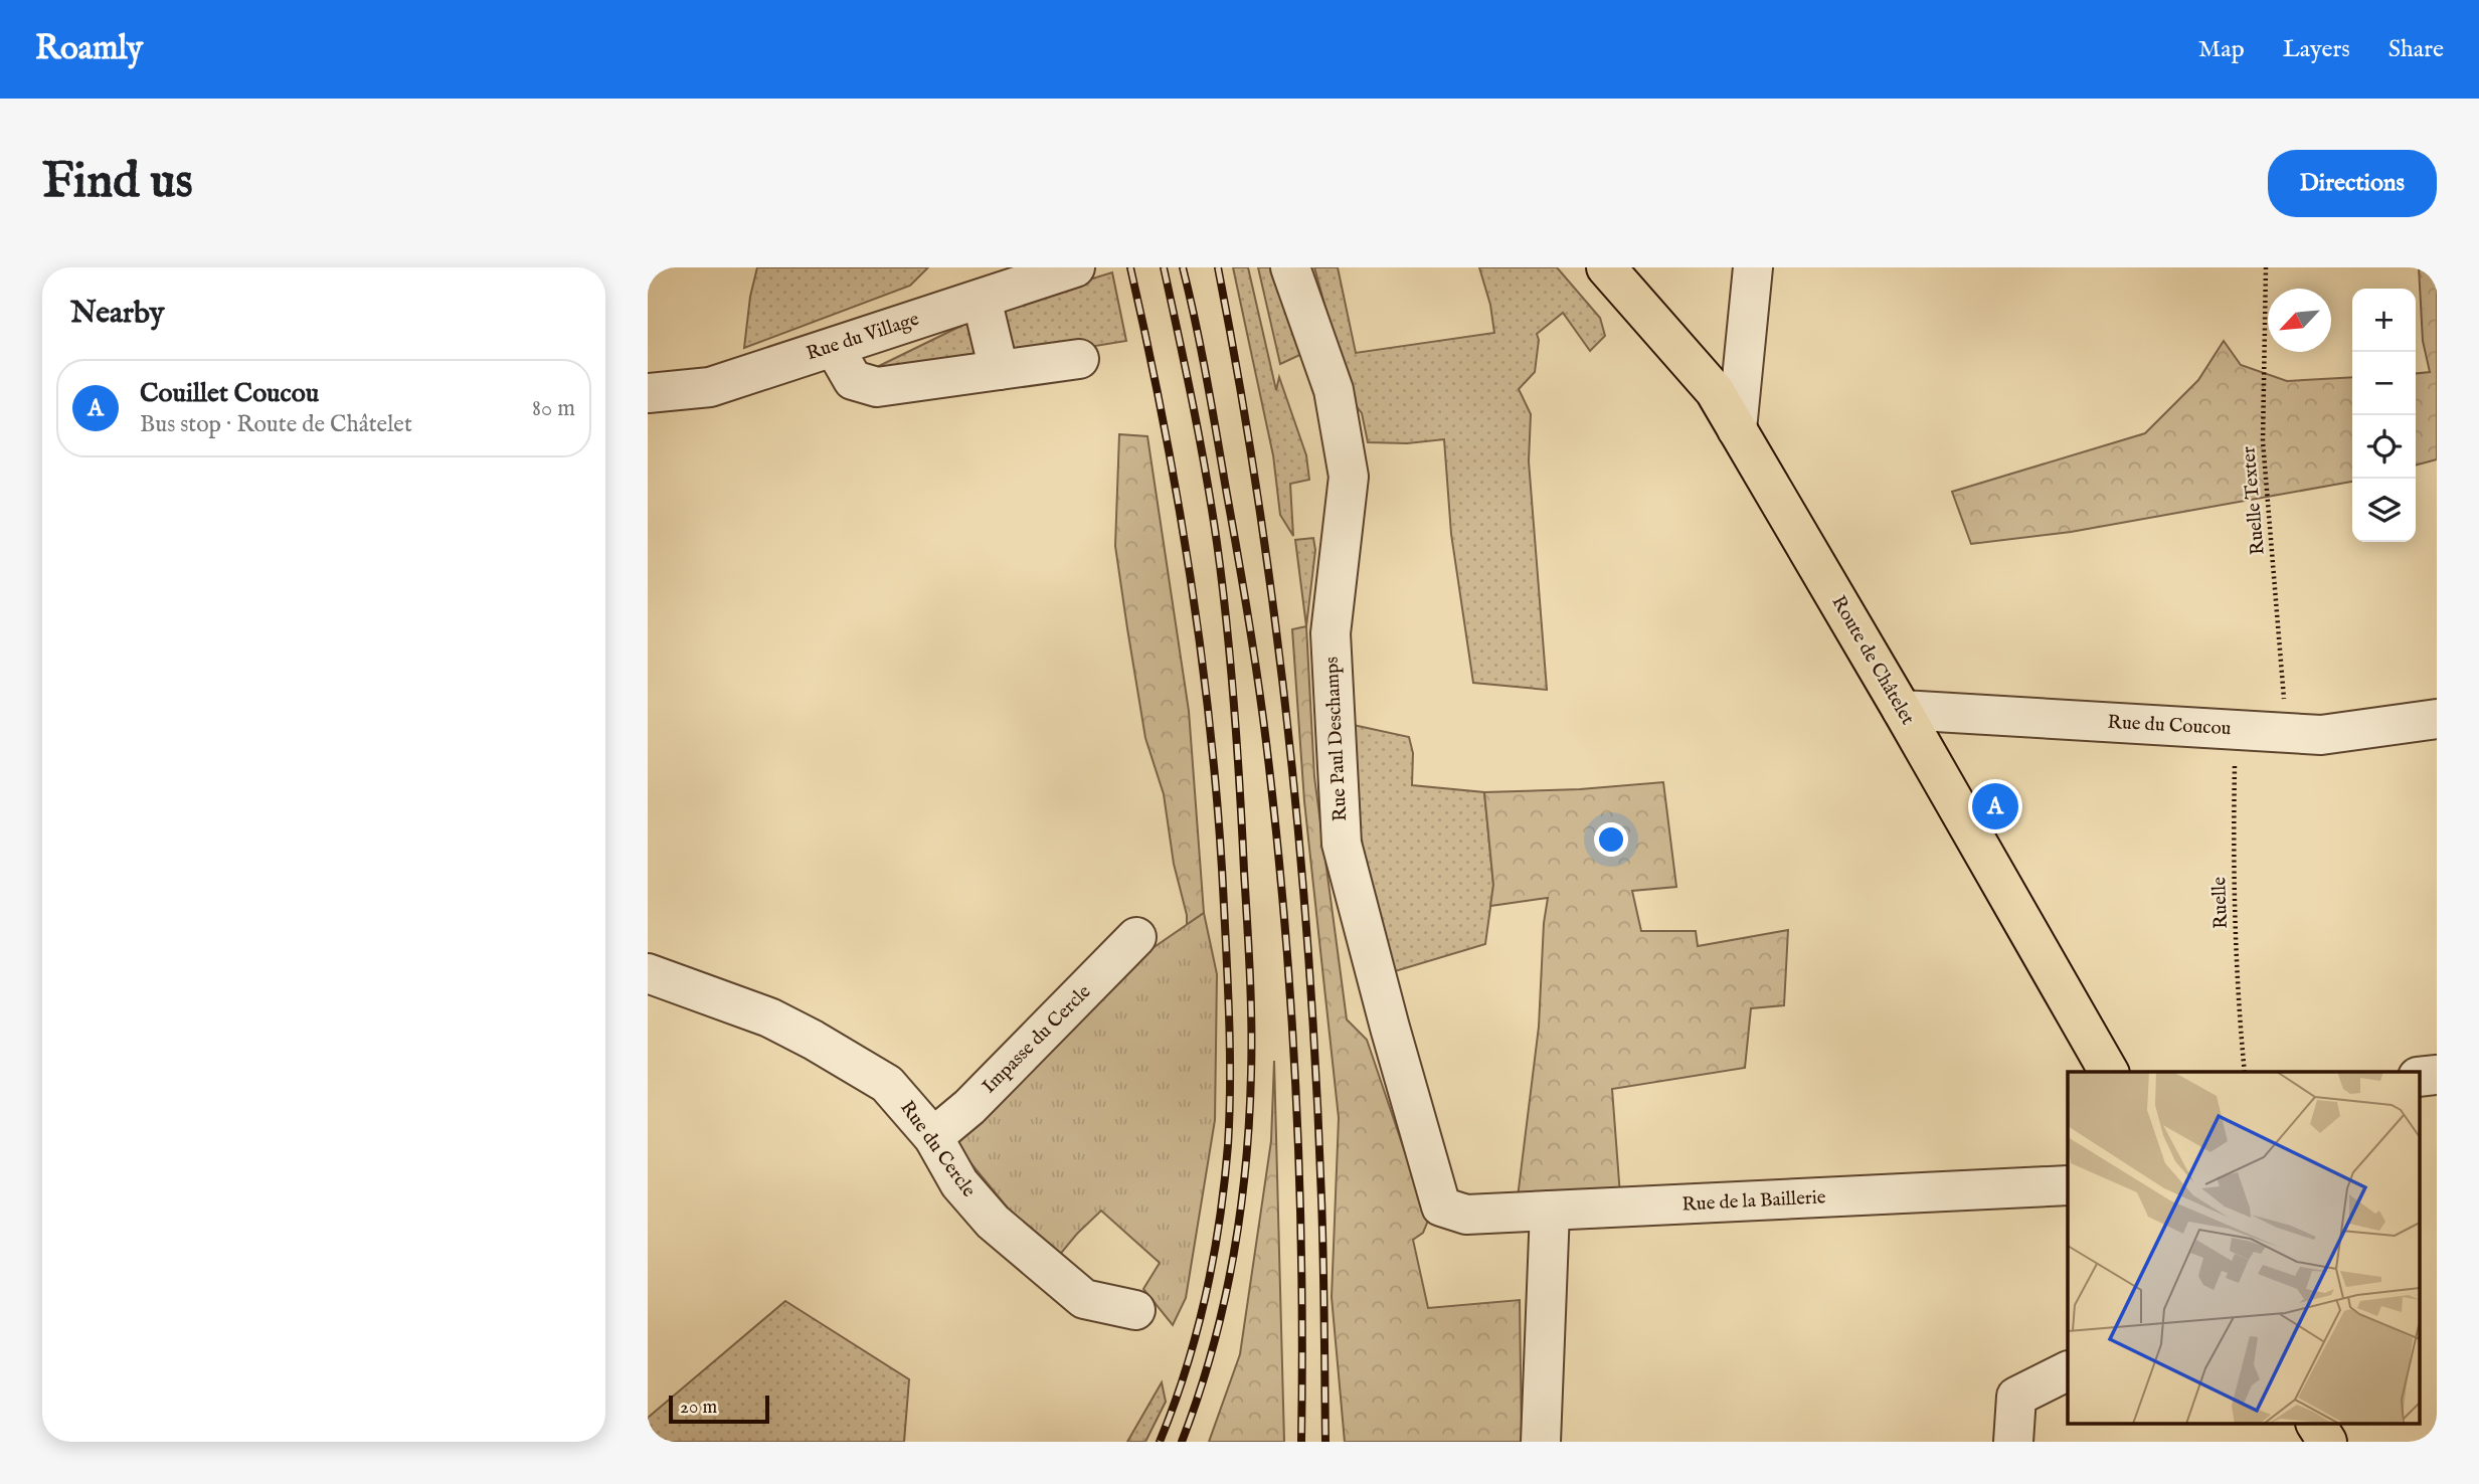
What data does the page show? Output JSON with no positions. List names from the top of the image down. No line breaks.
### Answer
{"streets":{"main road":["Route de Châtelet"],"street":["Rue du Village","Rue du Coucou","Rue Paul Deschamps","Impasse du Cercle","Rue du Cercle","Rue de la Baillerie"],"path":["Ruelle Texter","Ruelle"]},"crossings":[["Ruelle Texter","Rue du Coucou"],["Route de Châtelet","Rue du Coucou"],["Rue du Coucou","Ruelle"],["Rue Paul Deschamps","Rue de la Baillerie"],["Impasse du Cercle","Rue du Cercle"]],"scale_bar":"20 m","north":"bottom left","page":{"header":"Roamly","nav":["Map","Layers","Share"],"buttons":"Directions","title":"Find us","heading":"Nearby","map_buttons":["+","−"],"list":[{"mark":"A","name":"Couillet Coucou","note":"Bus stop · Route de Châtelet","value":"80 m"}],"pins":"A","scale":"20 m"}}
